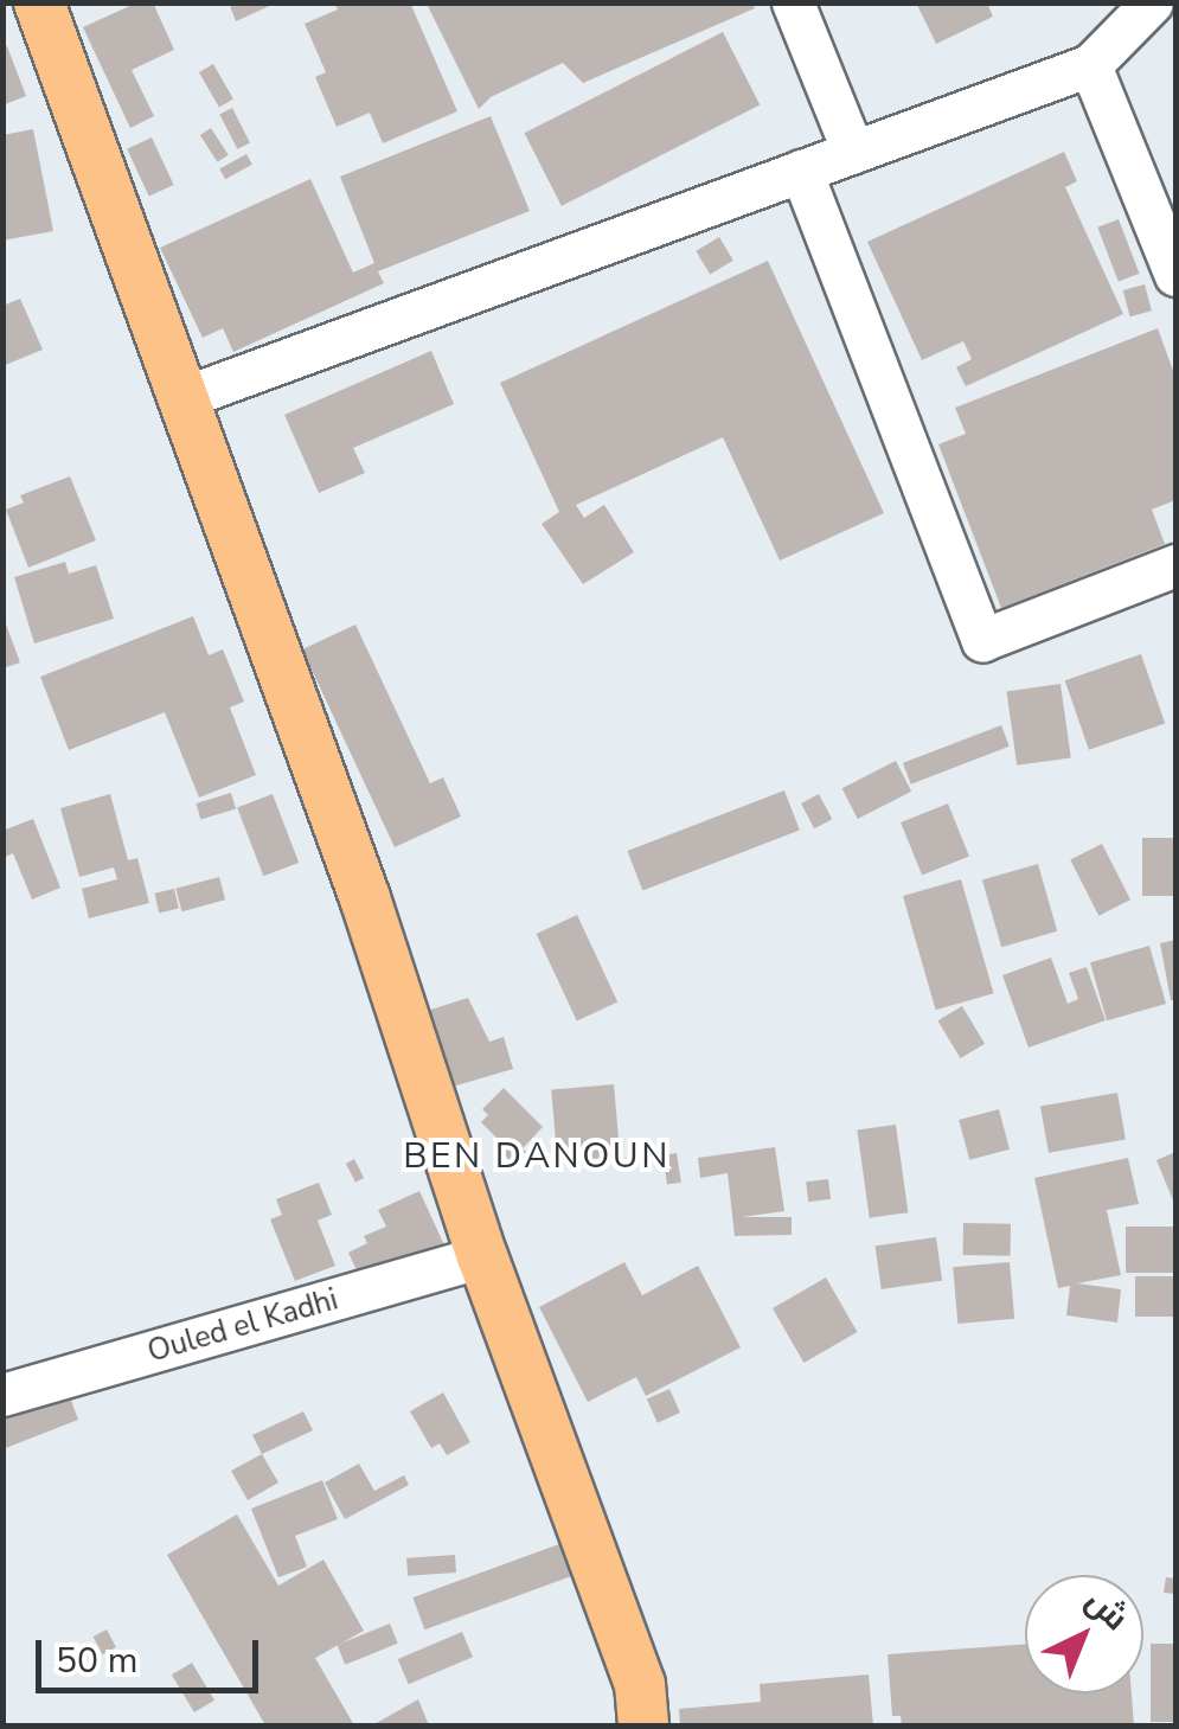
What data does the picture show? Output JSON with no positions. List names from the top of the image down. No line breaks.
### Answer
{"streets":{"street":["Ouled el Kadhi"]},"districts":["BEN DANOUN"],"scale_bar":"50 m","north":"top right"}
